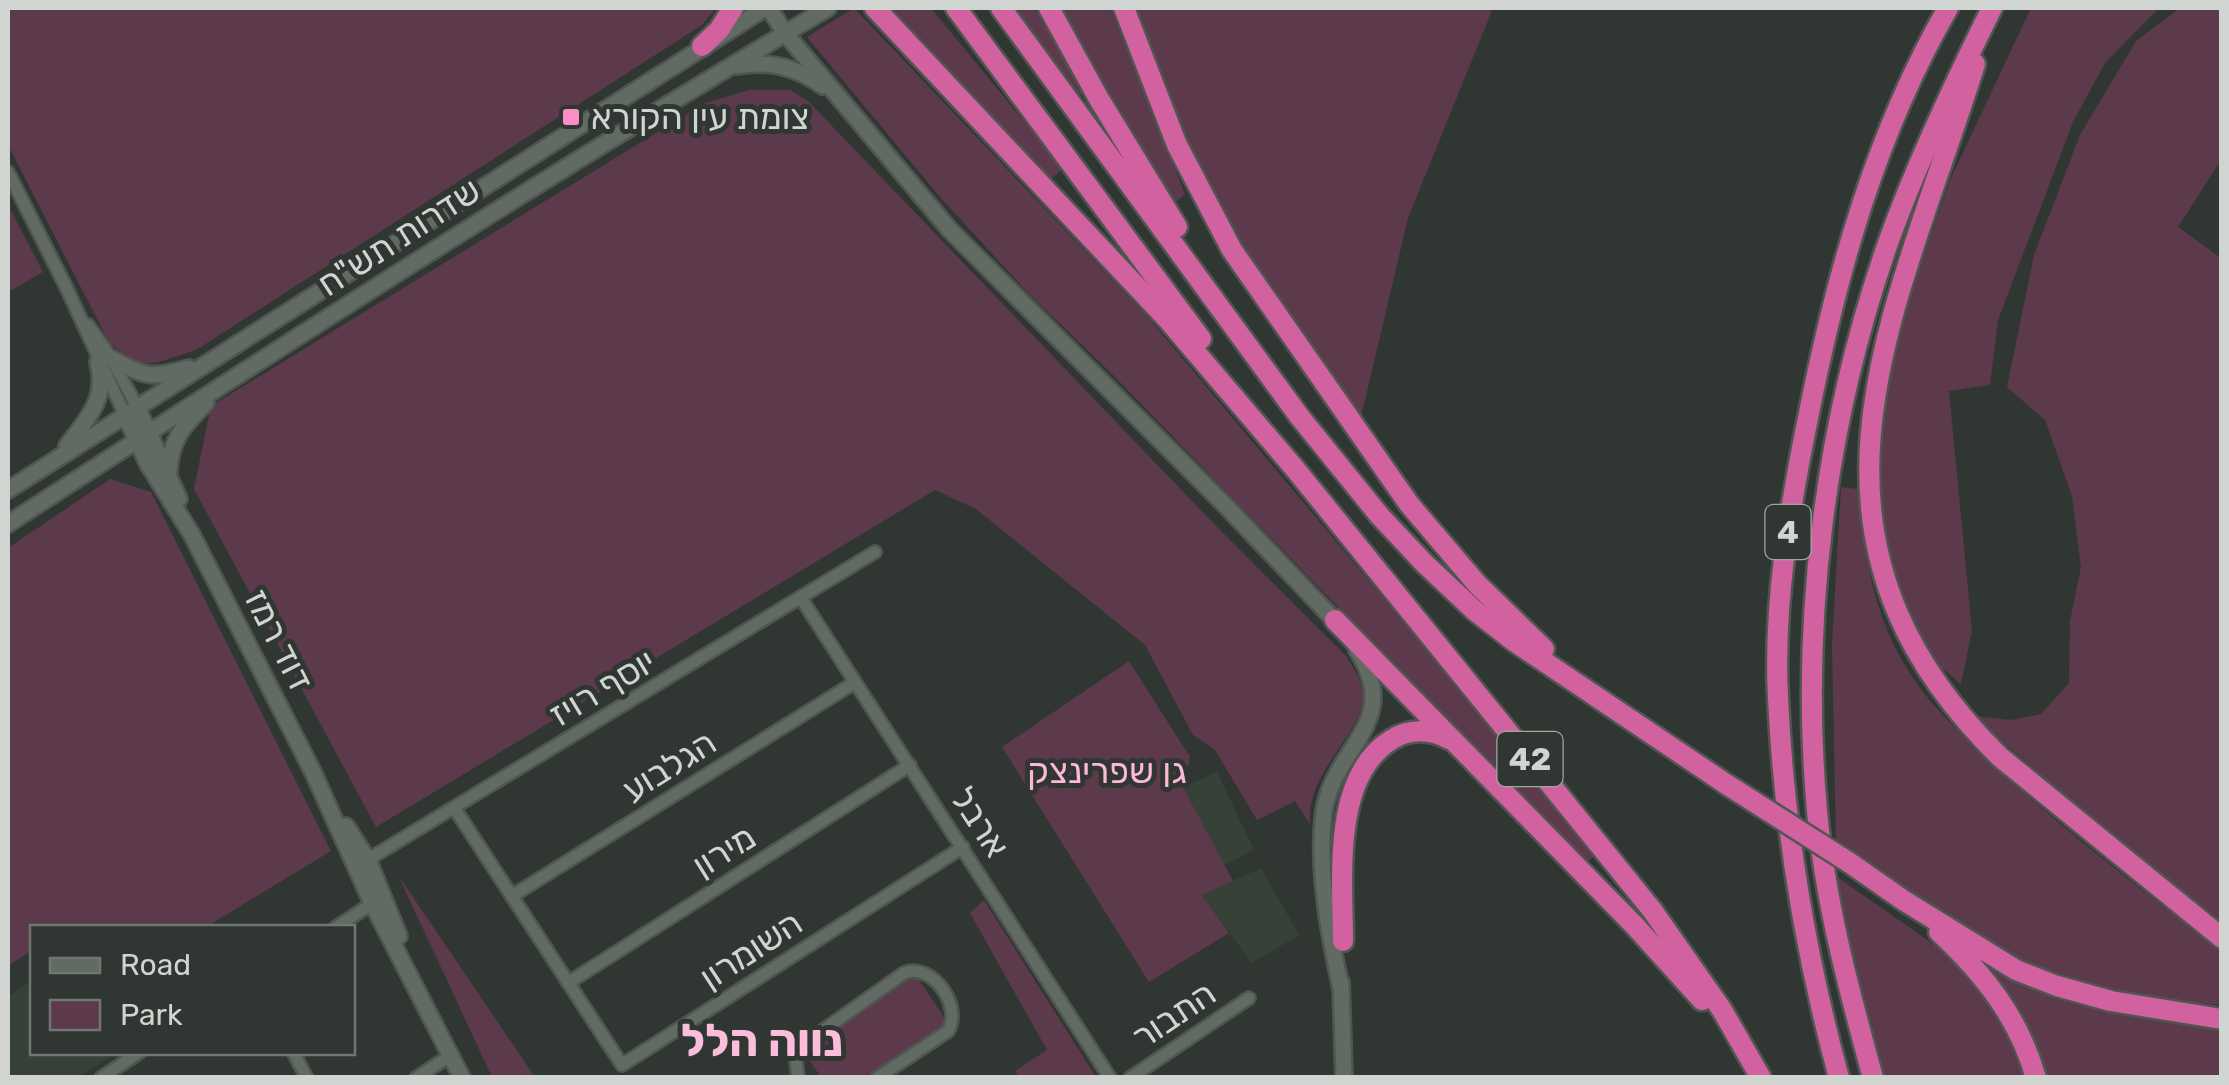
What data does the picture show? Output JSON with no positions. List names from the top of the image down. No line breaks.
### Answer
{"streets":{"highway":["4","42"],"main road":["שדרות תש\"ח","דוד רמז"],"street":["יוסף רויז","הגלבוע","ארבל","מירון","השומרון","התבור"]},"crossings":[["שדרות תש\"ח","דוד רמז"],["דוד רמז","יוסף רויז"],["יוסף רויז","ארבל"],["יוסף רויז","השומרון"],["הגלבוע","ארבל"],["הגלבוע","השומרון"],["ארבל","מירון"],["ארבל","השומרון"],["מירון","השומרון"]],"districts":["נווה הלל"],"parks":["גן שפרינצק"],"places":{"transit":["צומת עין הקורא"]},"legend":["Road","Park"]}
